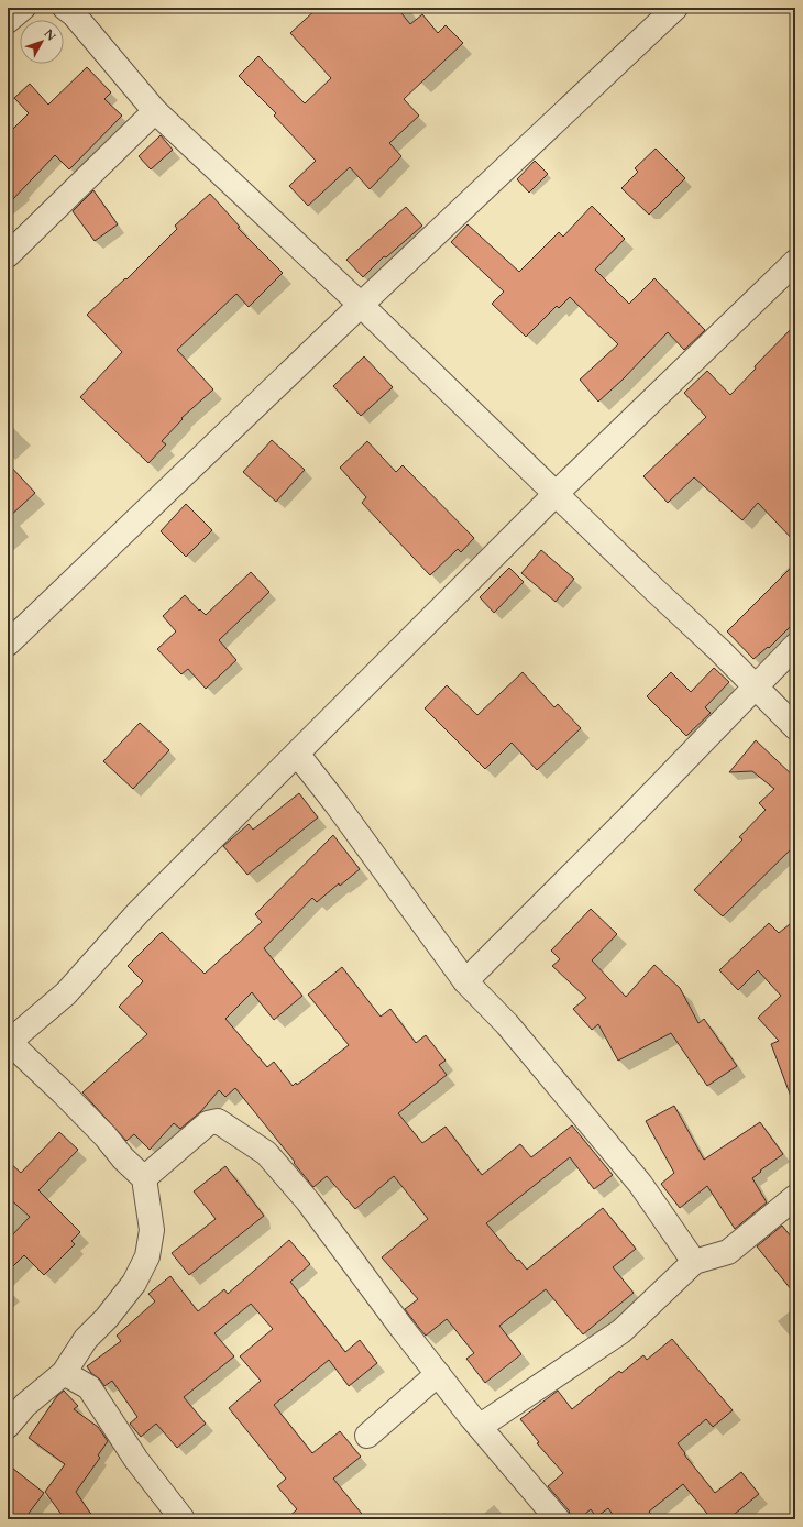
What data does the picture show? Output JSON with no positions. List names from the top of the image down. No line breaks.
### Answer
{"north":"top right"}
